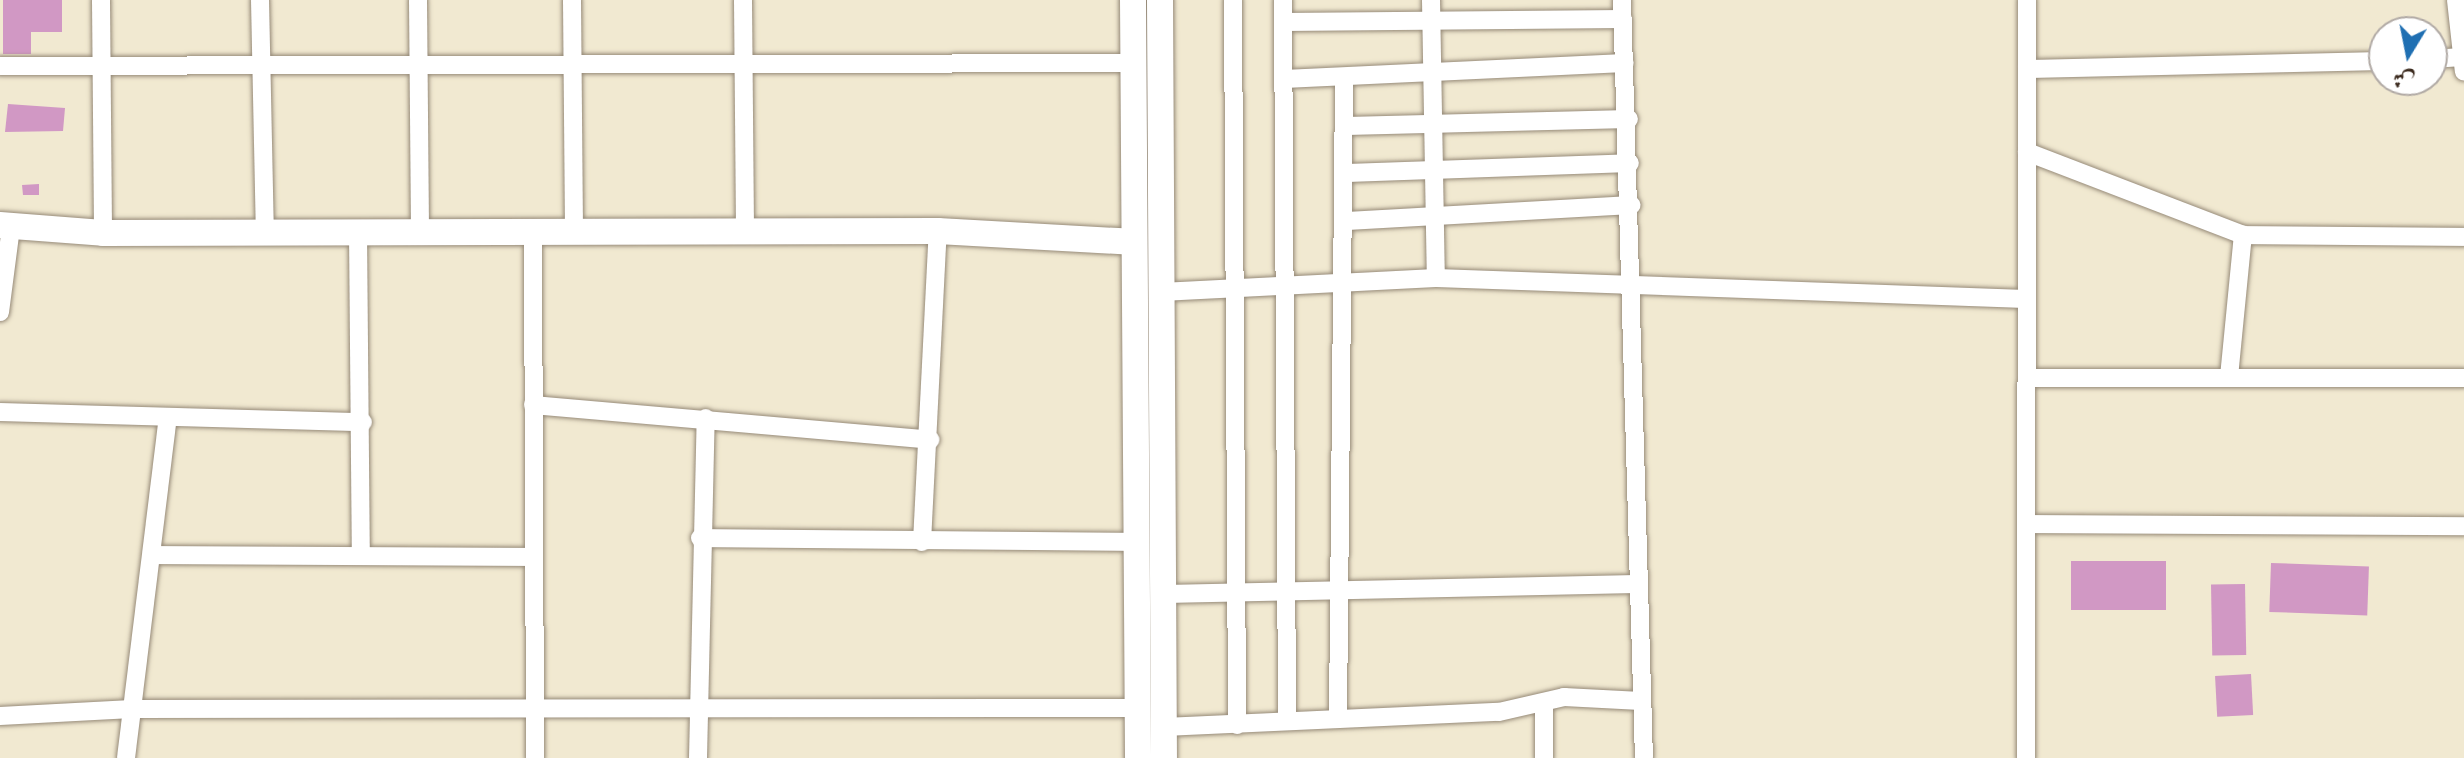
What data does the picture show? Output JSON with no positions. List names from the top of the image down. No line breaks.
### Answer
{"north":"bottom"}
